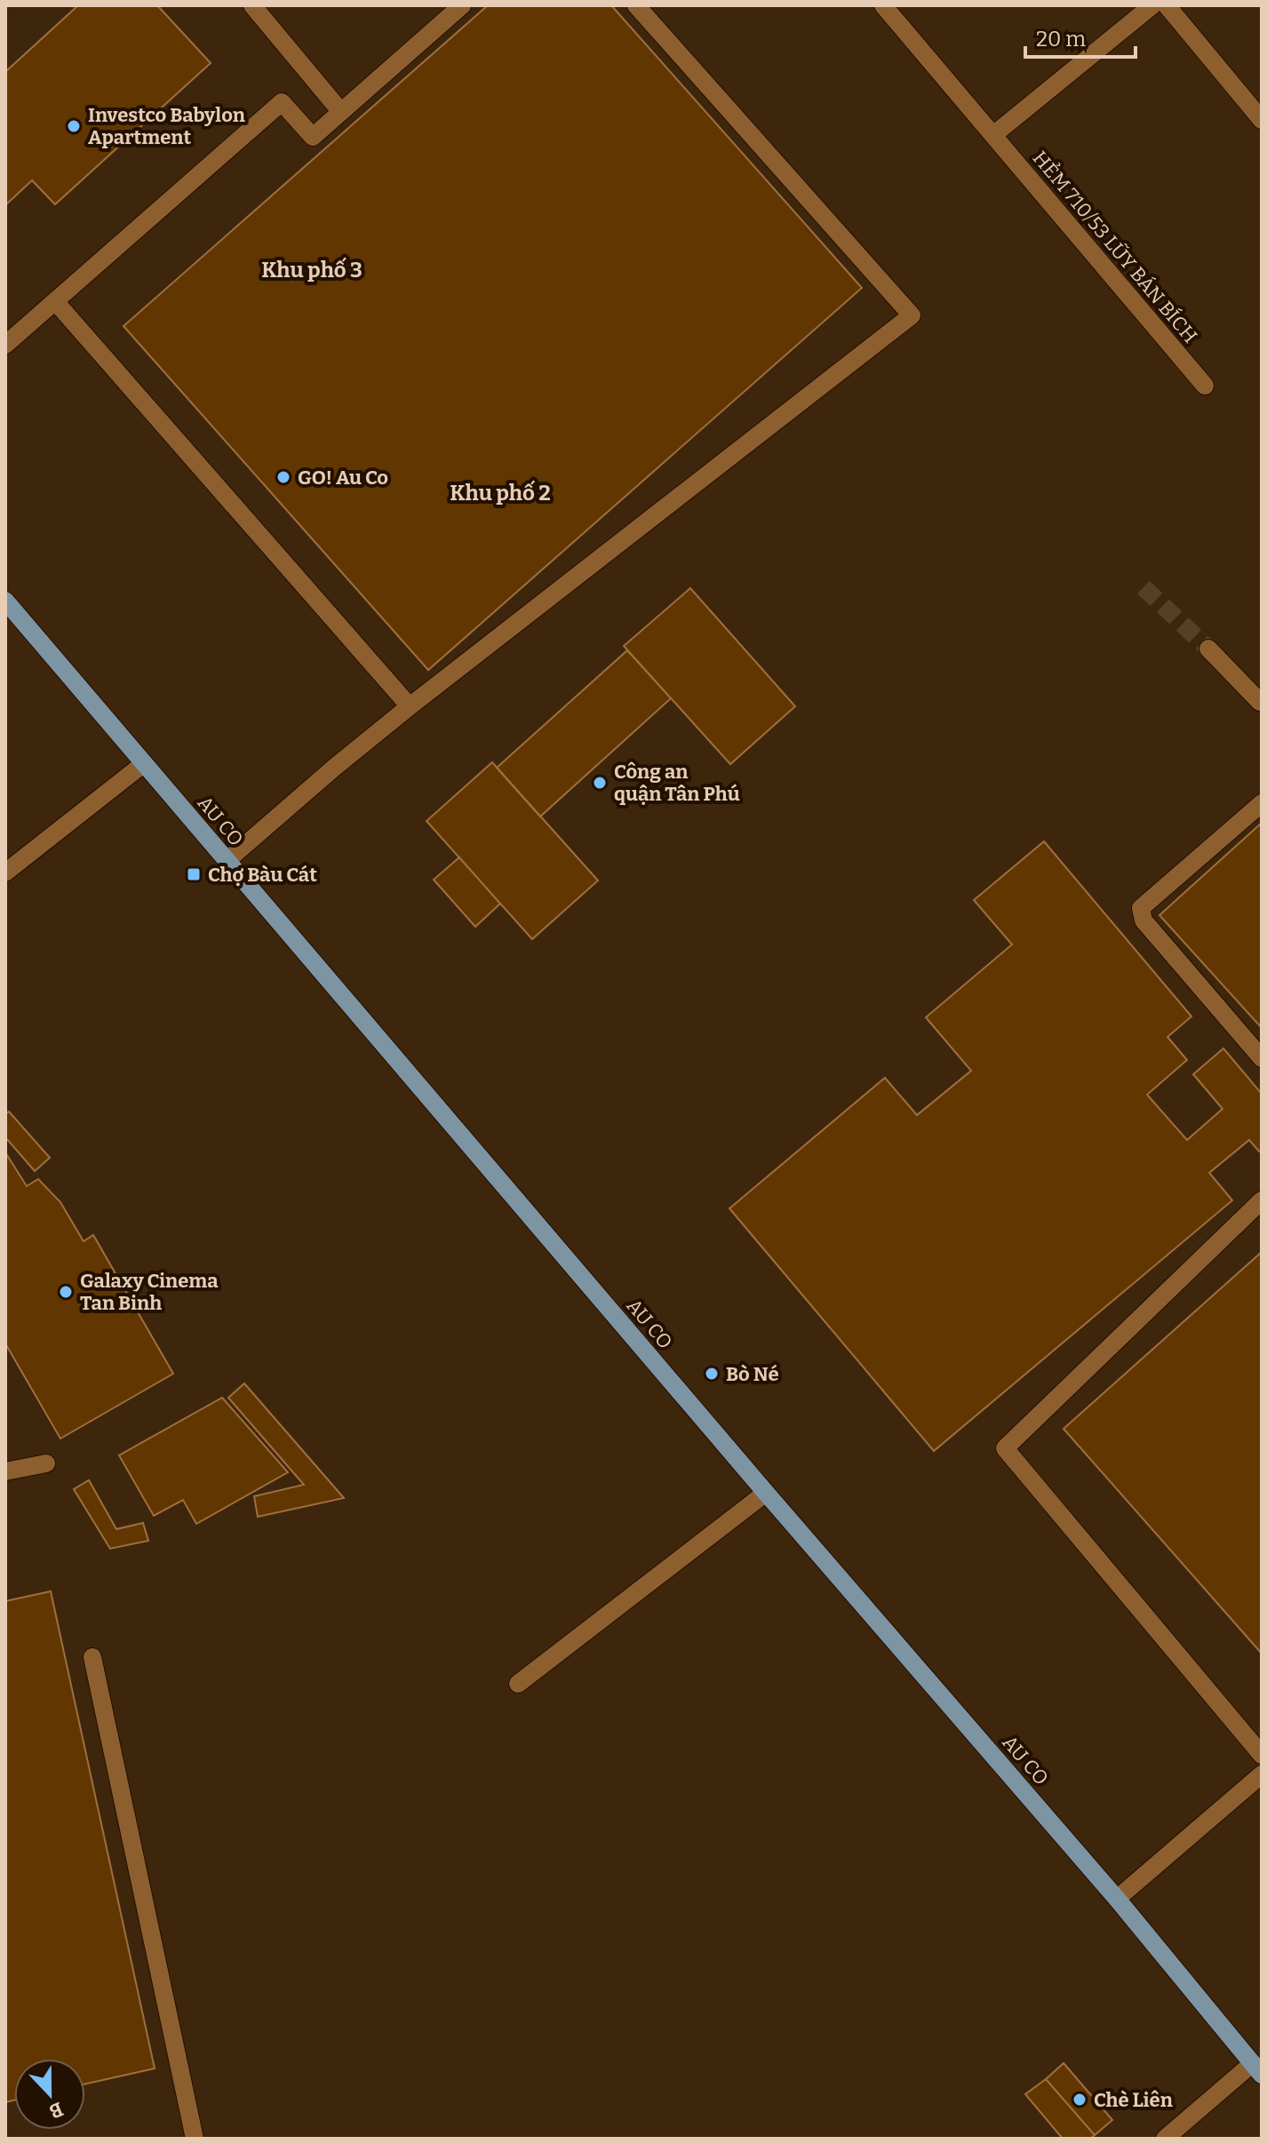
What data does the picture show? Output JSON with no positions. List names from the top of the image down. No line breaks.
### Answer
{"streets":{"main road":["AU CO"],"street":["HẺM 710/53 LŨY BÁN BÍCH"]},"districts":["Khu phố 3","Khu phố 2"],"places":{"other":["Investco Babylon Apartment","GO! Au Co","Công an quận Tân Phú","Galaxy Cinema Tan Binh","Bò Né","Chè Liên"],"transit":["Chợ Bàu Cát"]},"scale_bar":"20 m","north":"bottom"}
